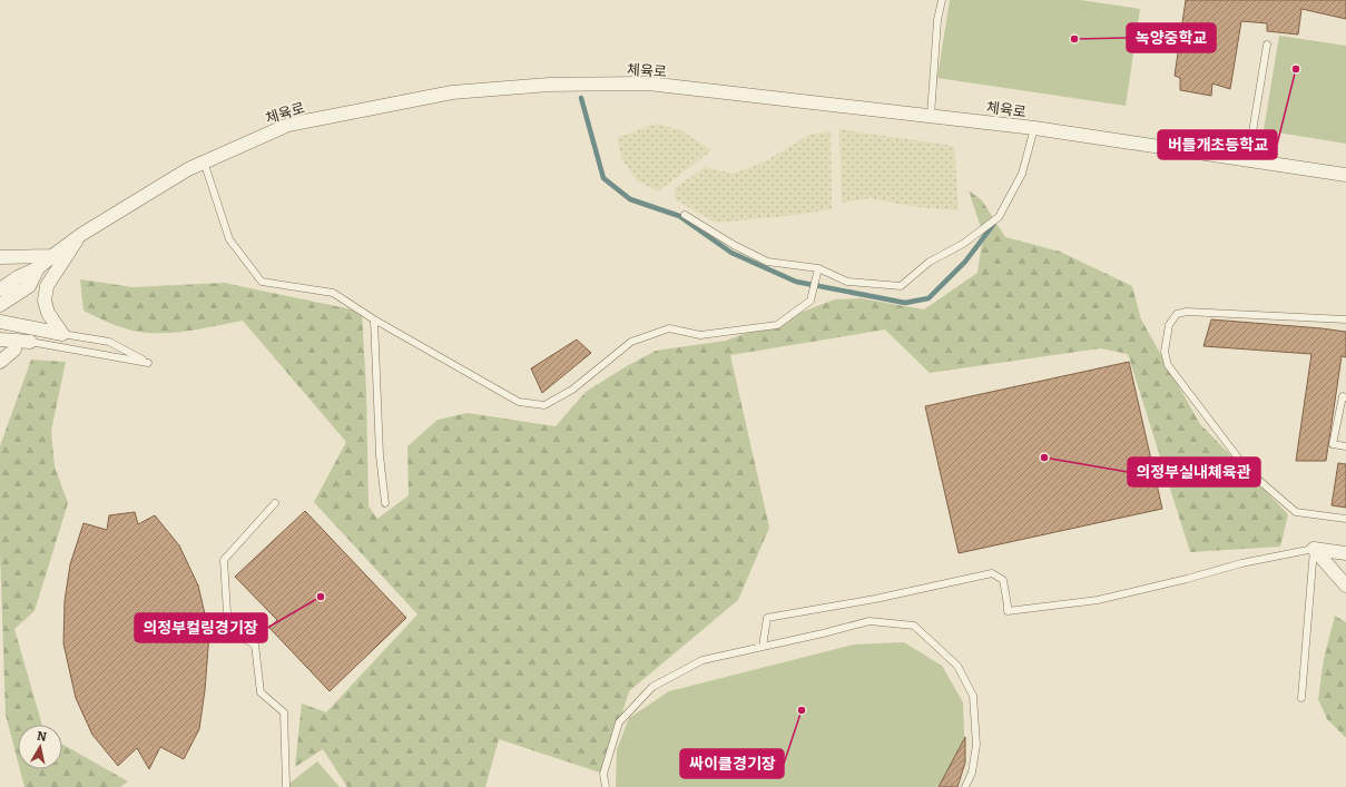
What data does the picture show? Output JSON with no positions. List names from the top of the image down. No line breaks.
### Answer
{"streets":{"street":["체육로"]},"places":["녹양중학교","버들개초등학교","의정부실내체육관","의정부컬링경기장","싸이클경기장"],"north":"top"}
